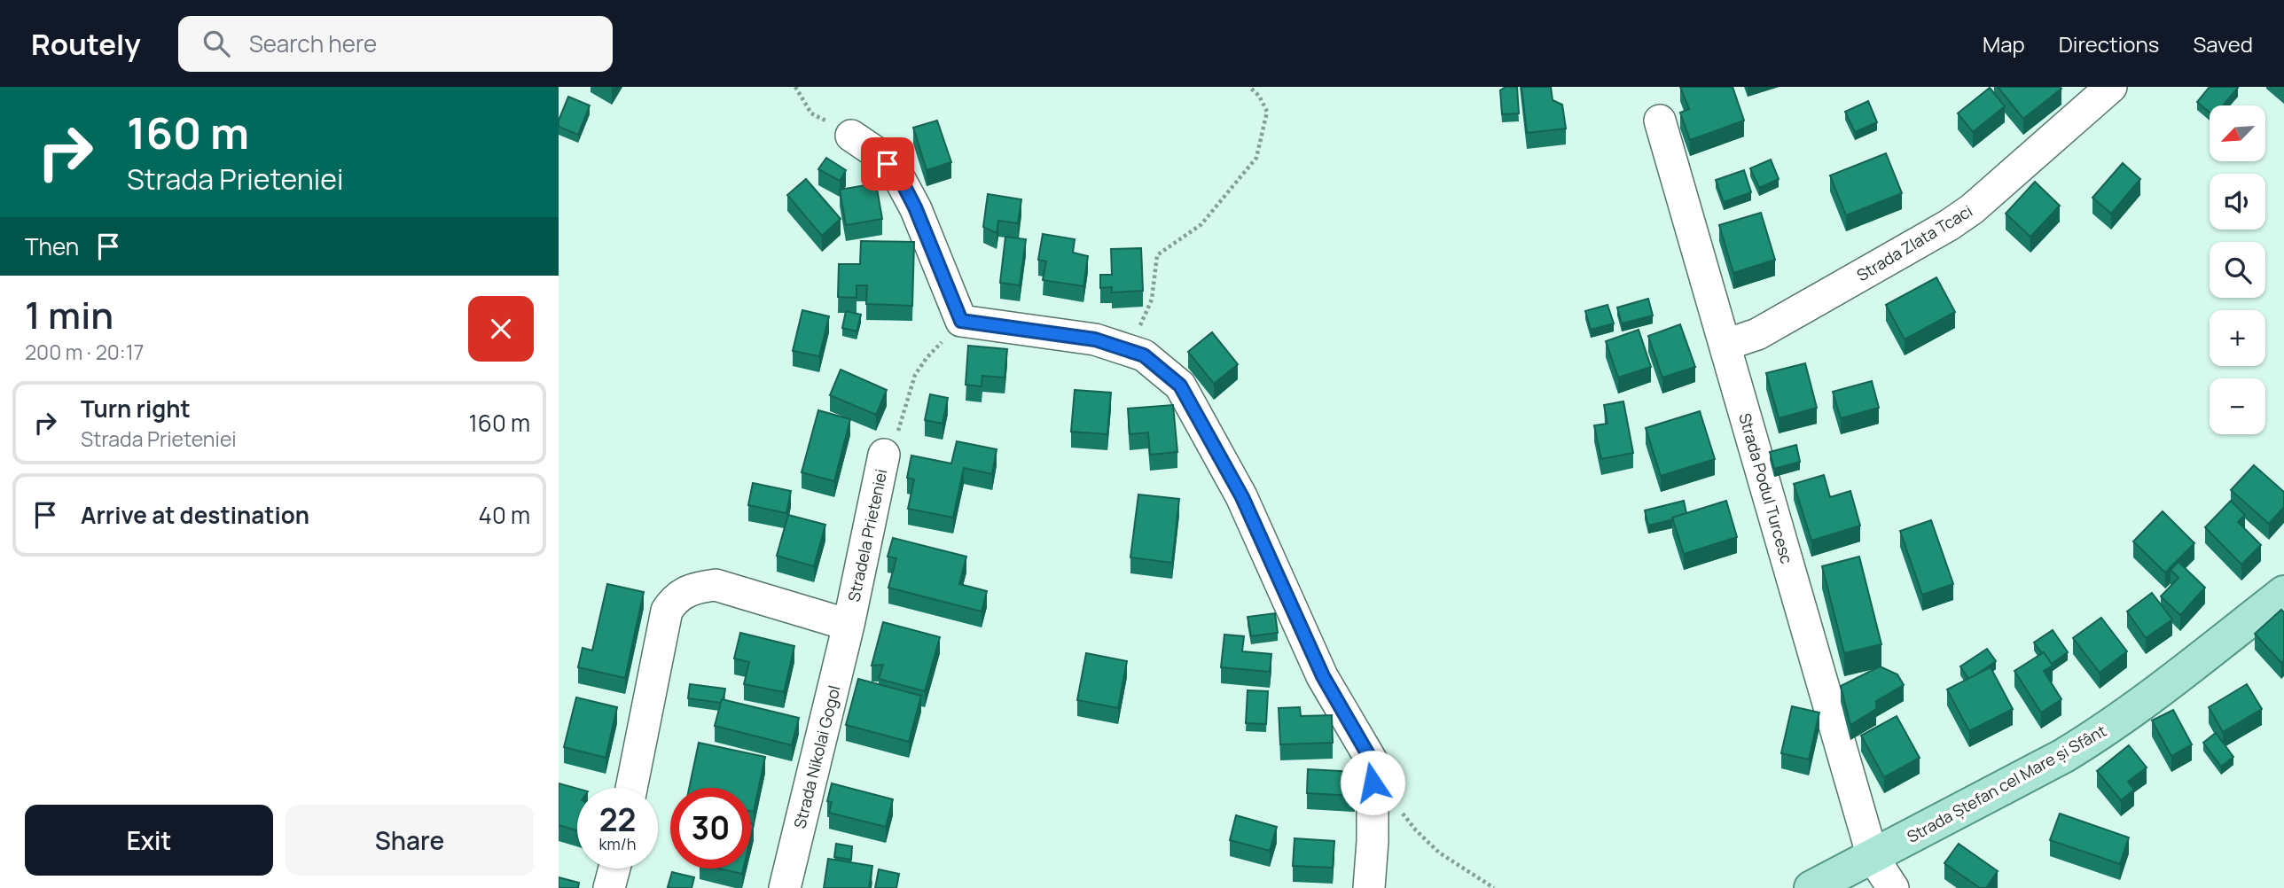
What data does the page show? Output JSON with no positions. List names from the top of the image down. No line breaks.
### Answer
{"streets":{"main road":["Strada Ștefan cel Mare și Sfânt"],"street":["Strada Zlata Tcaci","Strada Podul Turcesc","Stradela Prieteniei","Strada Nikolai Gogol"]},"crossings":[["Strada Zlata Tcaci","Strada Podul Turcesc"],["Strada Podul Turcesc","Strada Ștefan cel Mare și Sfânt"],["Stradela Prieteniei","Strada Nikolai Gogol"]],"north":"bottom left","page":{"header":"Routely","search":"Search here","nav":["Map","Directions","Saved"],"turn":["160 m","Strada Prieteniei"],"map_buttons":["+","−"],"then":"Then","heading":["1 min","200 m · 20:17"],"list":[{"name":"Turn right","note":"Strada Prieteniei","value":"160 m"},{"name":"Arrive at destination","value":"40 m"}],"speed":"22 km/h","limit":"30","buttons":["Exit","Share"]}}
